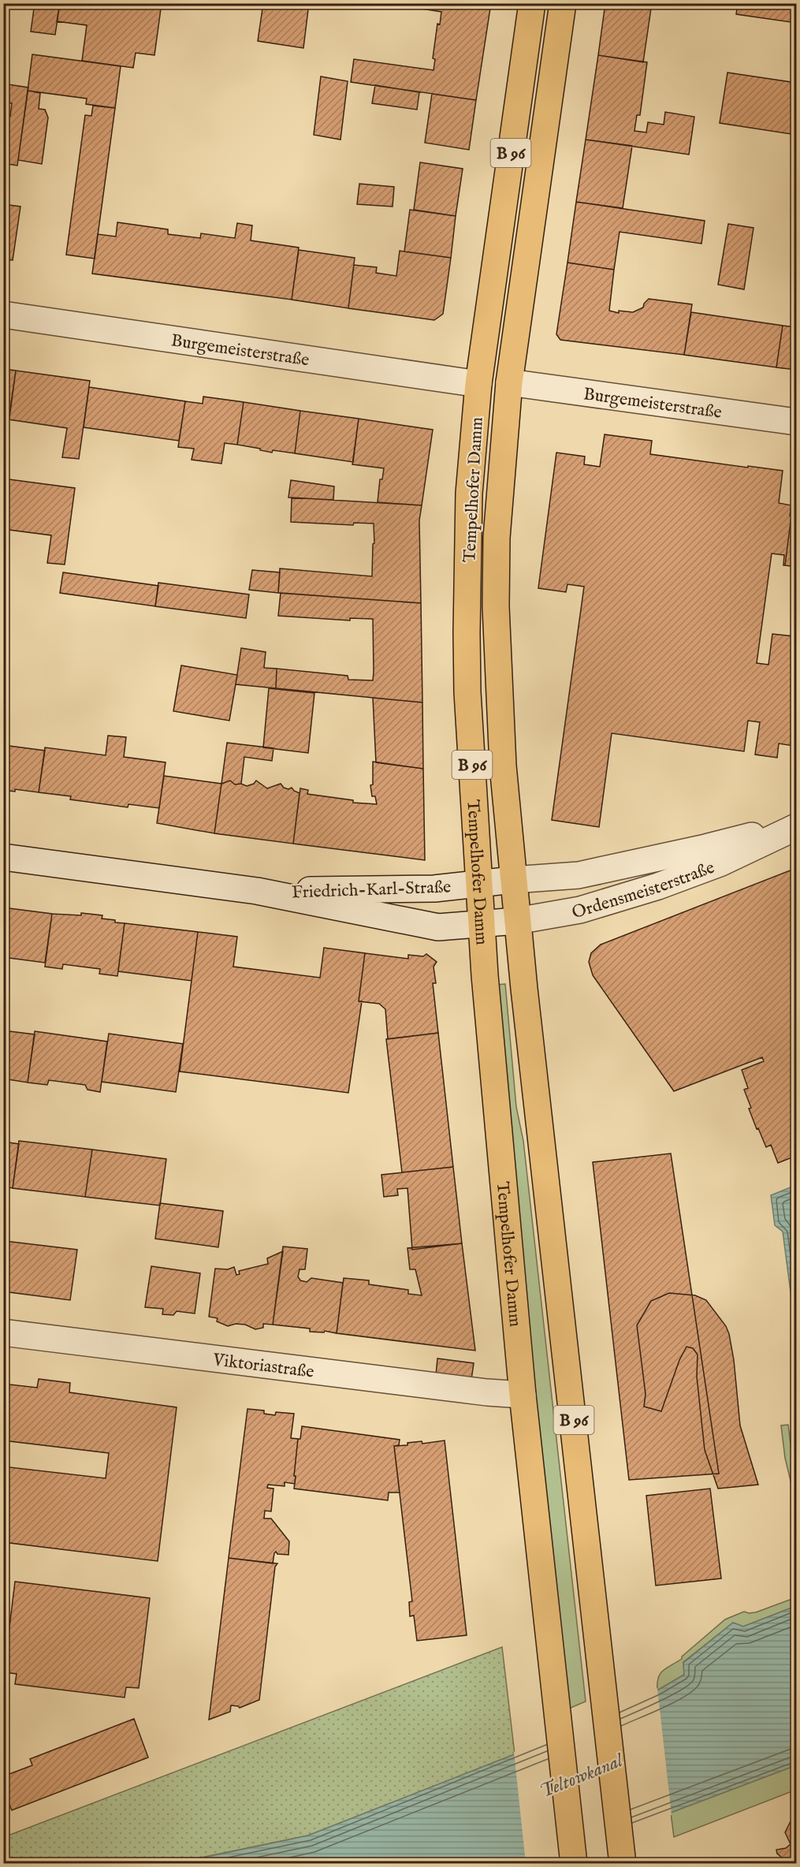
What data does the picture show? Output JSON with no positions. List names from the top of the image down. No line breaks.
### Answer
{"streets":{"main road":["B 96","Tempelhofer Damm"],"street":["Burgemeisterstraße","Ordensmeisterstraße","Friedrich-Karl-Straße","Viktoriastraße"]},"crossings":[["Burgemeisterstraße","Tempelhofer Damm"],["Tempelhofer Damm","Ordensmeisterstraße"],["Tempelhofer Damm","Friedrich-Karl-Straße"],["Tempelhofer Damm","Viktoriastraße"],["Ordensmeisterstraße","Friedrich-Karl-Straße"]],"water":["Teltowkanal"]}
